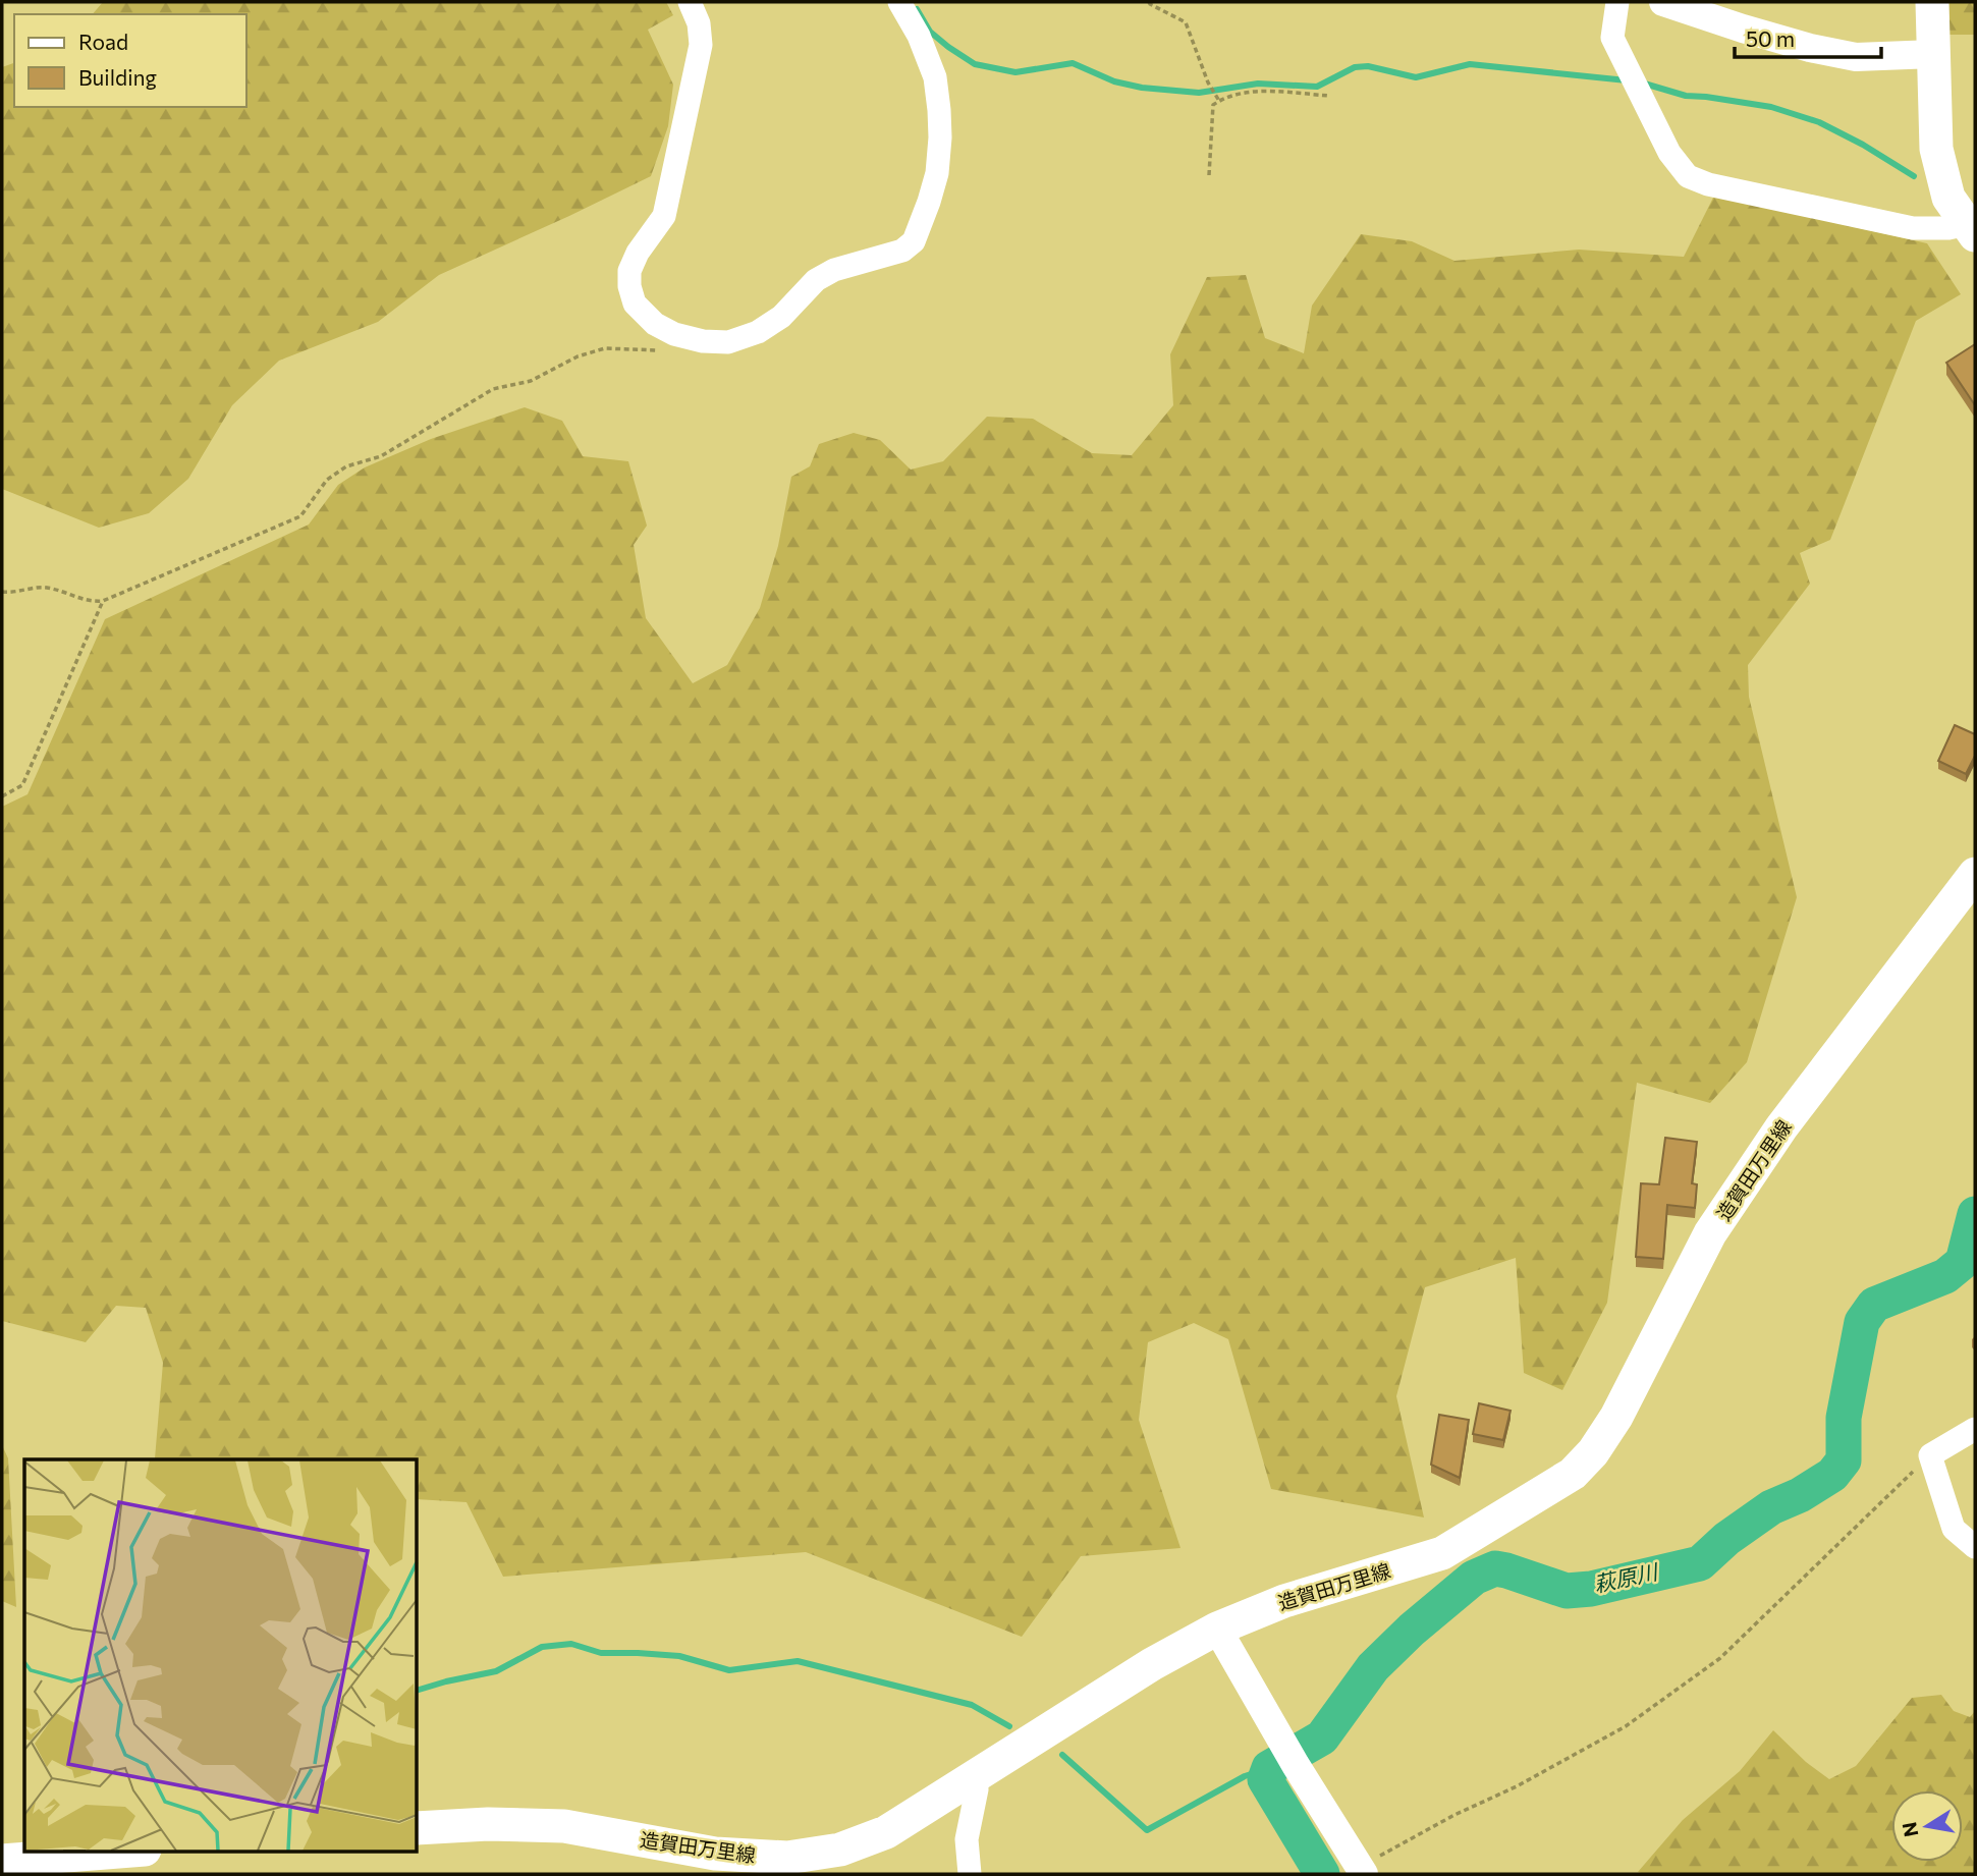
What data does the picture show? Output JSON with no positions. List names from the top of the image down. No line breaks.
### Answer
{"streets":{"main road":["造賀田万里線"]},"water":["萩原川"],"legend":["Road","Building"],"scale_bar":"50 m","north":"left"}
